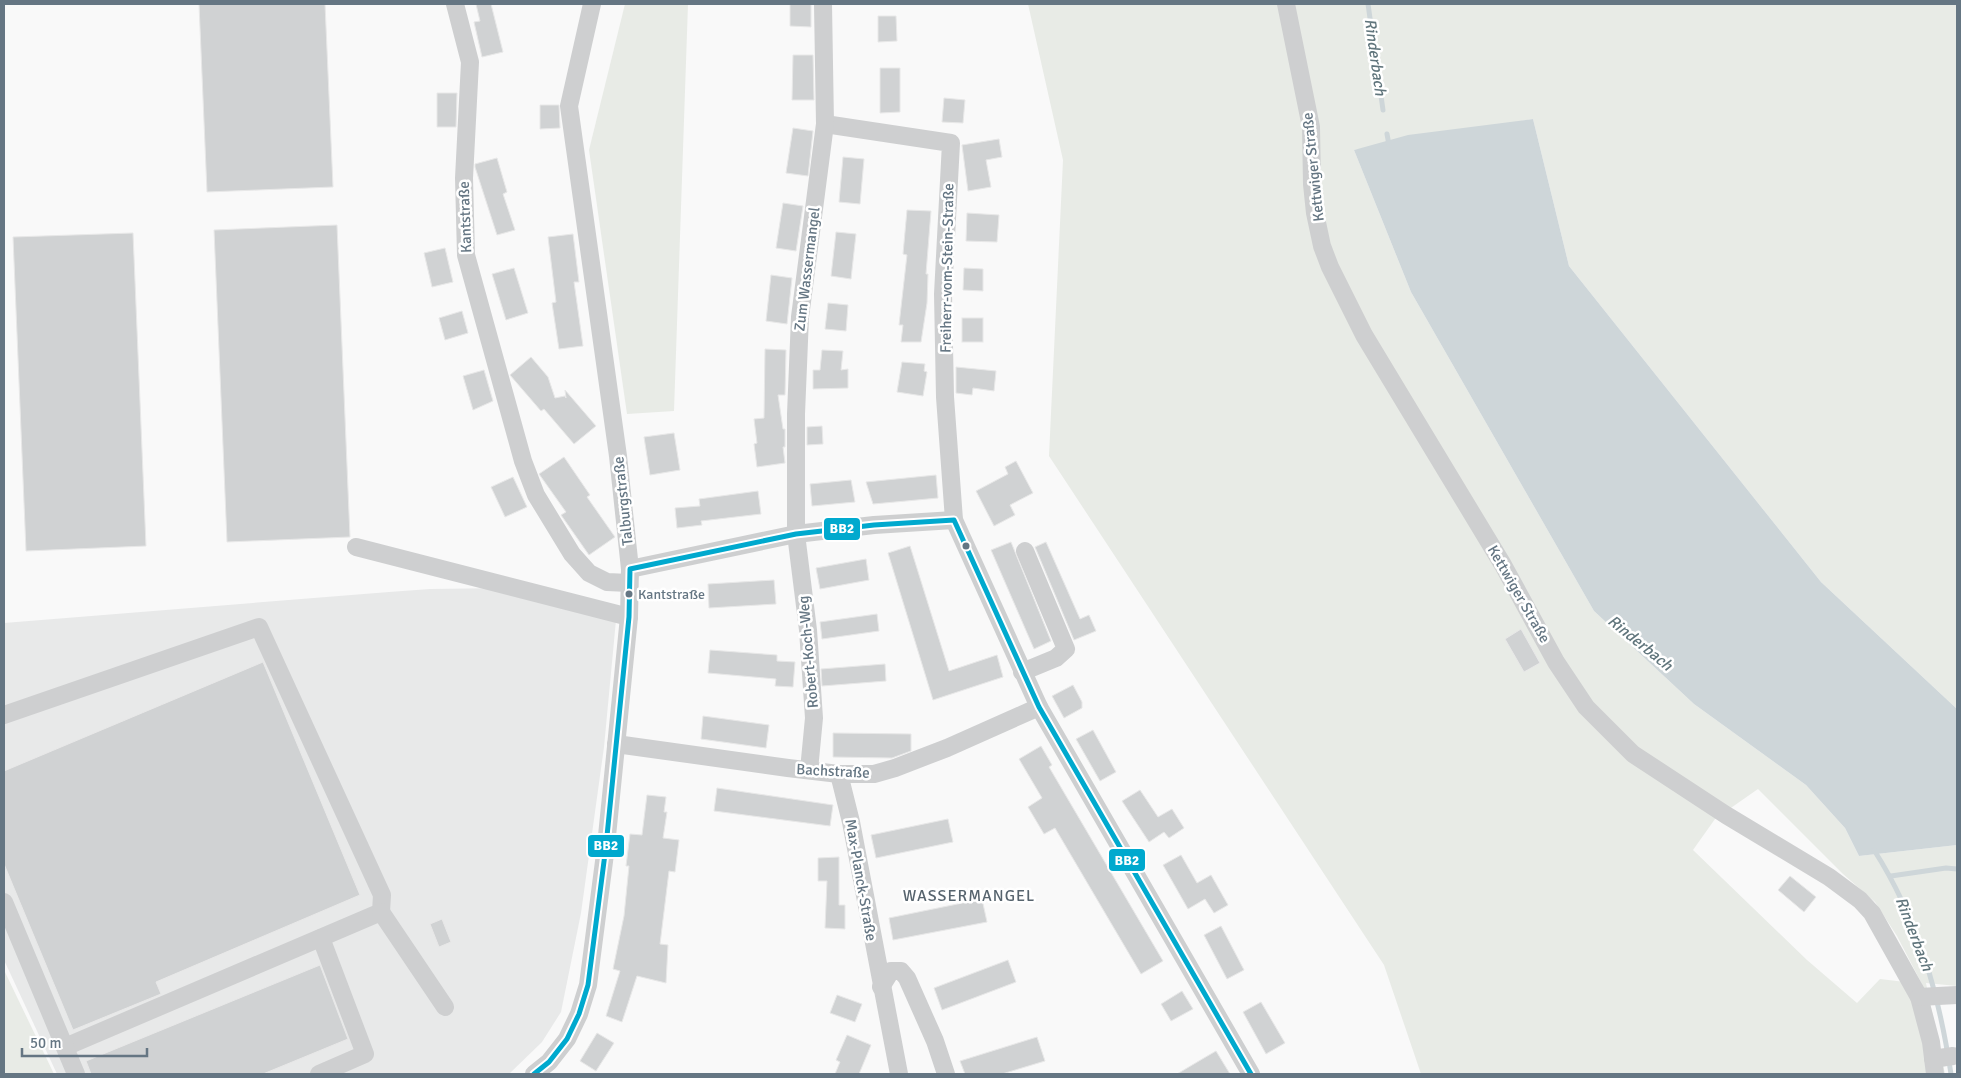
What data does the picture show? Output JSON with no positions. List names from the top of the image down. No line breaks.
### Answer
{"streets":{"street":["Kettwiger Straße","Kantstraße","Freiherr-vom-Stein-Straße","Zum Wassermangel","Talburgstraße","Robert-Koch-Weg","Bachstraße","Max-Planck-Straße"]},"crossings":[["Kantstraße","Freiherr-vom-Stein-Straße"],["Kantstraße","Zum Wassermangel"],["Kantstraße","Talburgstraße"],["Kantstraße","Robert-Koch-Weg"],["Freiherr-vom-Stein-Straße","Zum Wassermangel"],["Zum Wassermangel","Robert-Koch-Weg"],["Talburgstraße","Bachstraße"],["Robert-Koch-Weg","Bachstraße"],["Bachstraße","Max-Planck-Straße"]],"districts":["WASSERMANGEL"],"water":["Rinderbach"],"places":["Kantstraße"],"lines":["transit line BB2"],"scale_bar":"50 m"}
